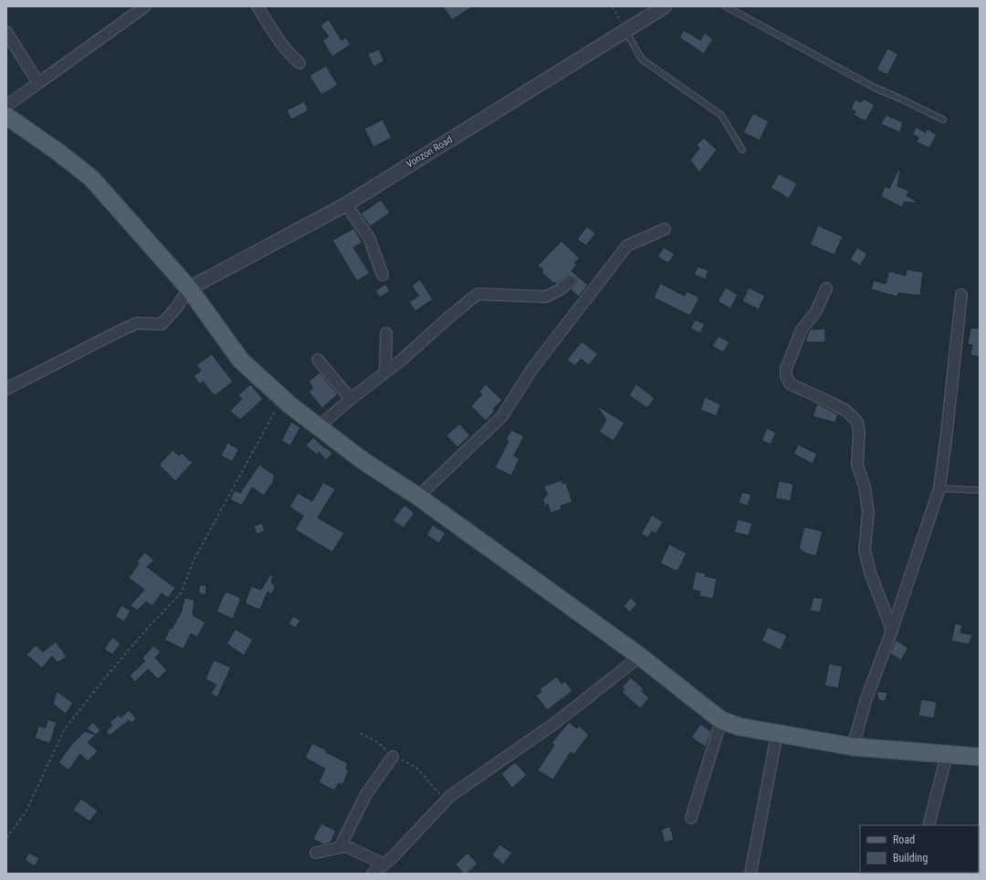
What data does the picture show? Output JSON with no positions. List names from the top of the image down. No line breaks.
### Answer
{"streets":{"street":["Vonzon Road"]},"legend":["Road","Building"]}
